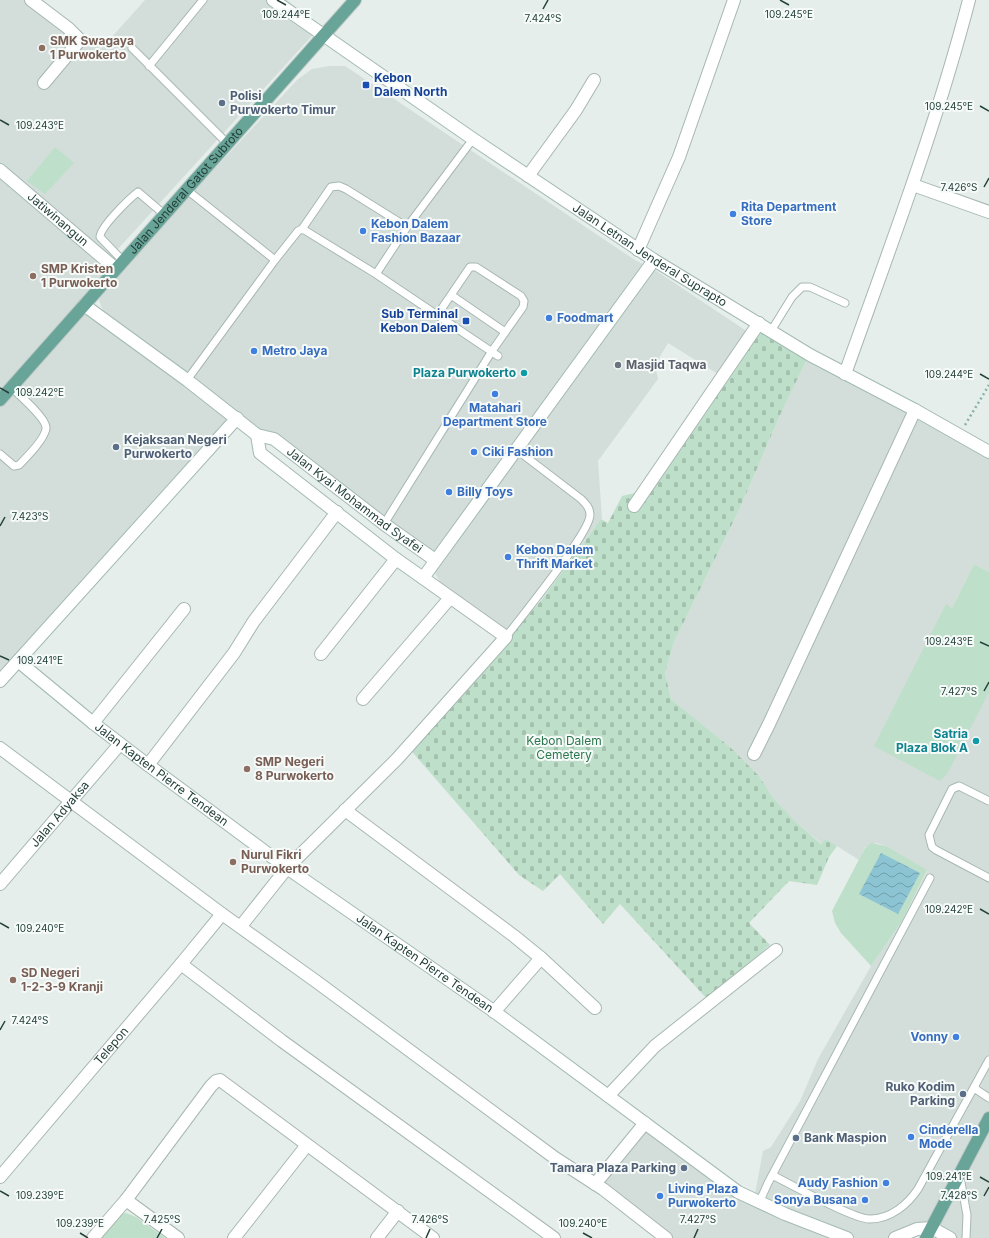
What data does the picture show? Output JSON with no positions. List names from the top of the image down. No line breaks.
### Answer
{"streets":{"main road":["Jalan Jenderal Gatot Subroto"],"street":["Jatiwinangun","Jalan Letnan Jenderal Suprapto","Jalan Kyai Mohammad Syafei","Jalan Kapten Pierre Tendean","Jalan Adyaksa","Telepon"]},"crossings":[["Jalan Jenderal Gatot Subroto","Jatiwinangun"],["Jalan Jenderal Gatot Subroto","Jalan Letnan Jenderal Suprapto"],["Jalan Jenderal Gatot Subroto","Jalan Kyai Mohammad Syafei"],["Jalan Letnan Jenderal Suprapto","Jalan Kyai Mohammad Syafei"],["Jalan Kapten Pierre Tendean","Jalan Adyaksa"]],"parks":["Kebon Dalem Cemetery"],"places":{"other":["SMK Swagaya 1 Purwokerto","Polisi Purwokerto Timur","Rita Department Store","Kebon Dalem Fashion Bazaar","SMP Kristen 1 Purwokerto","Foodmart","Metro Jaya","Masjid Taqwa","Plaza Purwokerto","Matahari Department Store","Kejaksaan Negeri Purwokerto","Ciki Fashion","Billy Toys","Kebon Dalem Thrift Market","Satria Plaza Blok A","SMP Negeri 8 Purwokerto","Nurul Fikri Purwokerto","SD Negeri 1-2-3-9 Kranji","Vonny","Ruko Kodim Parking","Cinderella Mode","Bank Maspion","Tamara Plaza Parking","Audy Fashion","Living Plaza Purwokerto","Sonya Busana"],"transit":["Kebon Dalem North","Sub Terminal Kebon Dalem"]},"coordinates":["109.244°E","109.245°E","7.424°S","109.243°E","7.426°S","109.242°E","7.423°S","109.241°E","7.427°S","109.240°E","7.428°S","109.239°E","7.425°S"]}
